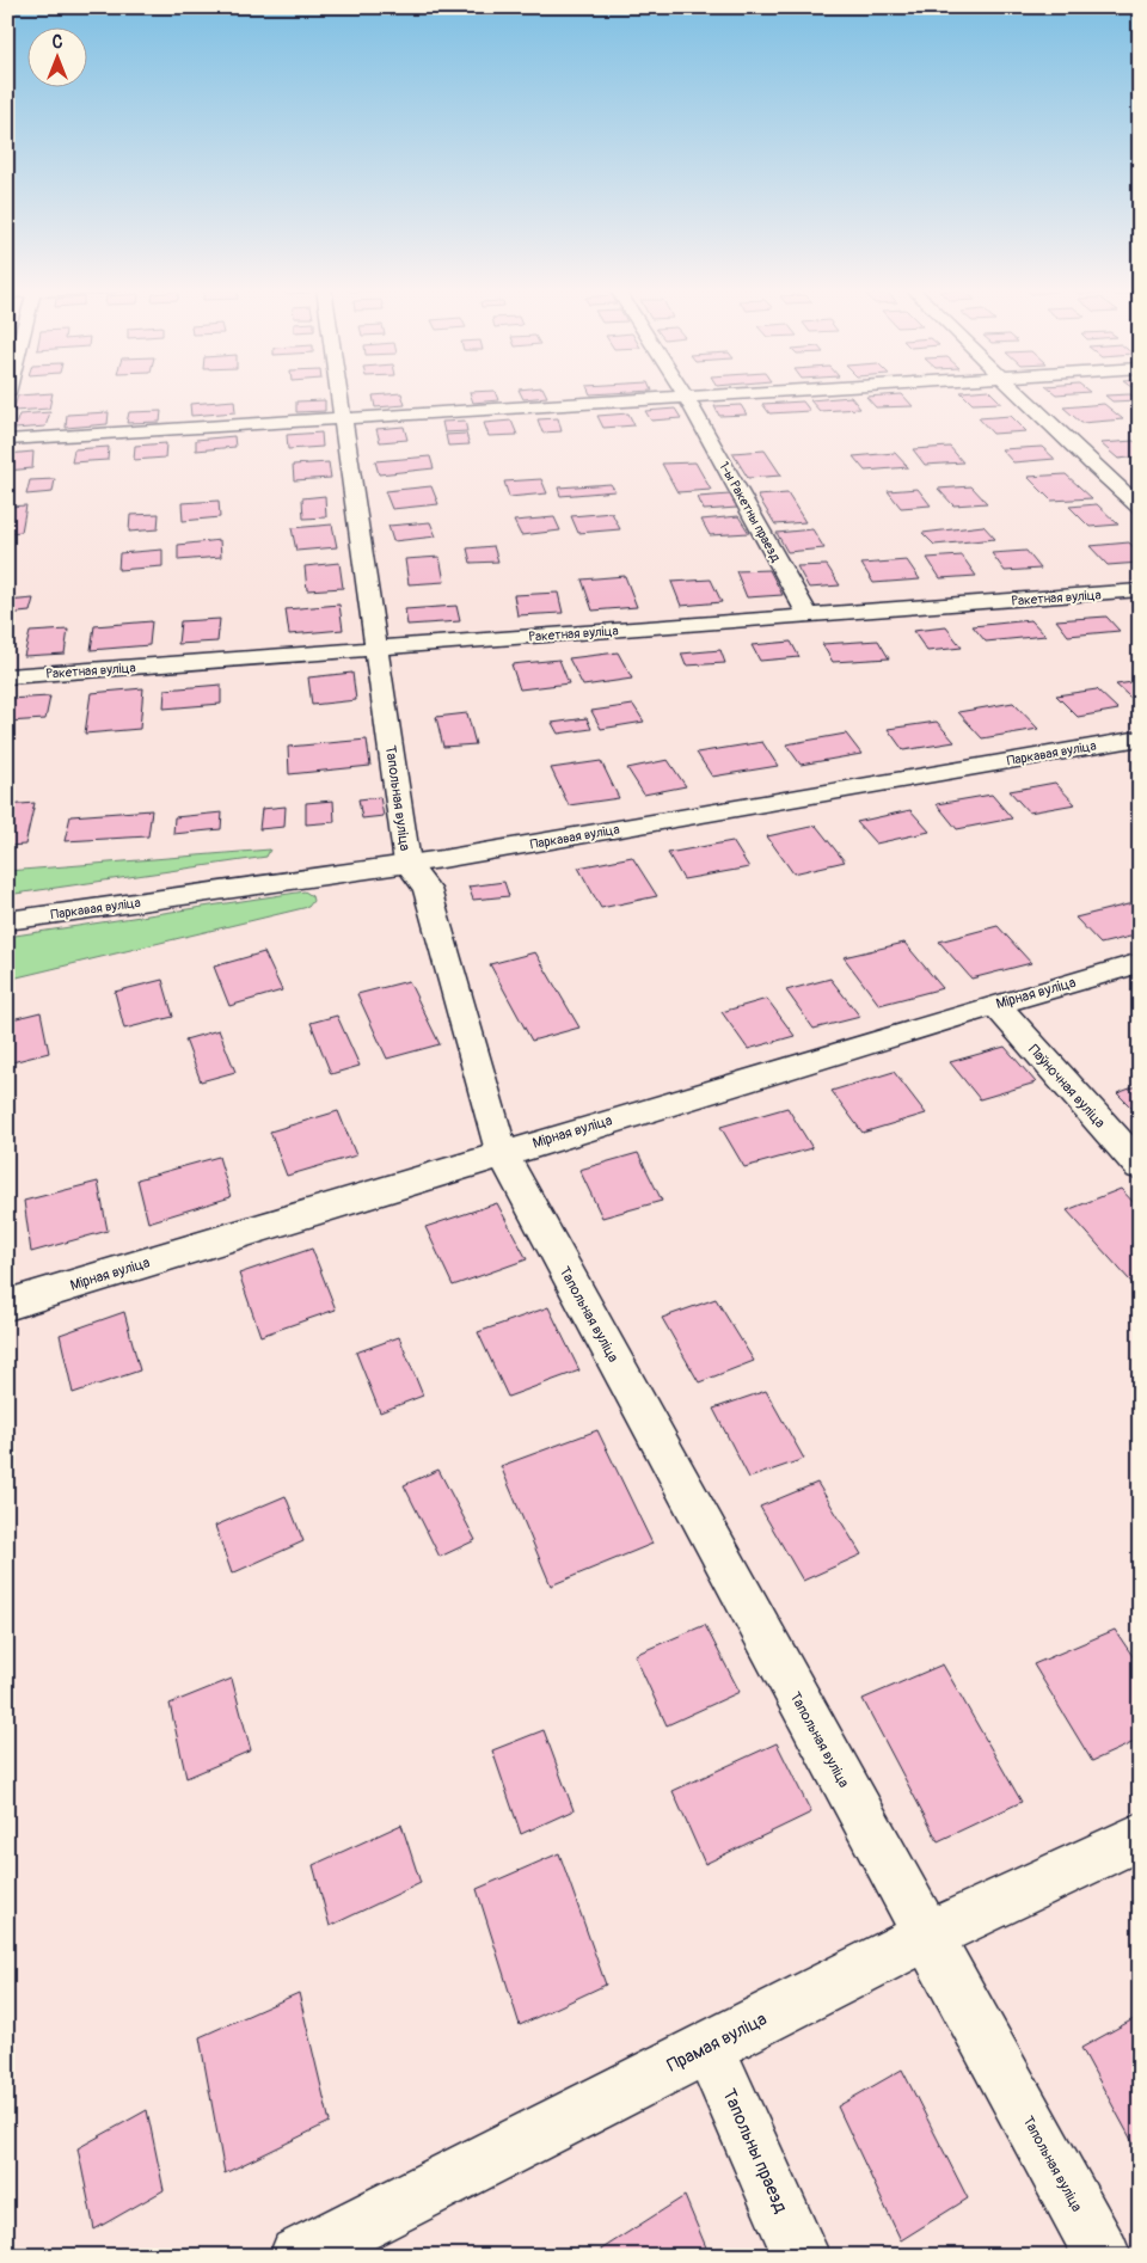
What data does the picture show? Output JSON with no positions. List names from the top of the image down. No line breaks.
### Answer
{"streets":{"street":["1-ы Ракетны праезд","Ракетная вуліца","Паркавая вуліца","Тапольная вуліца","Мірная вуліца","Паўночная вуліца","Прамая вуліца","Тапольны праезд"]},"crossings":[["1-ы Ракетны праезд","Ракетная вуліца"],["Ракетная вуліца","Тапольная вуліца"],["Паркавая вуліца","Тапольная вуліца"],["Тапольная вуліца","Мірная вуліца"],["Тапольная вуліца","Прамая вуліца"],["Мірная вуліца","Паўночная вуліца"],["Прамая вуліца","Тапольны праезд"]],"north":"top"}
